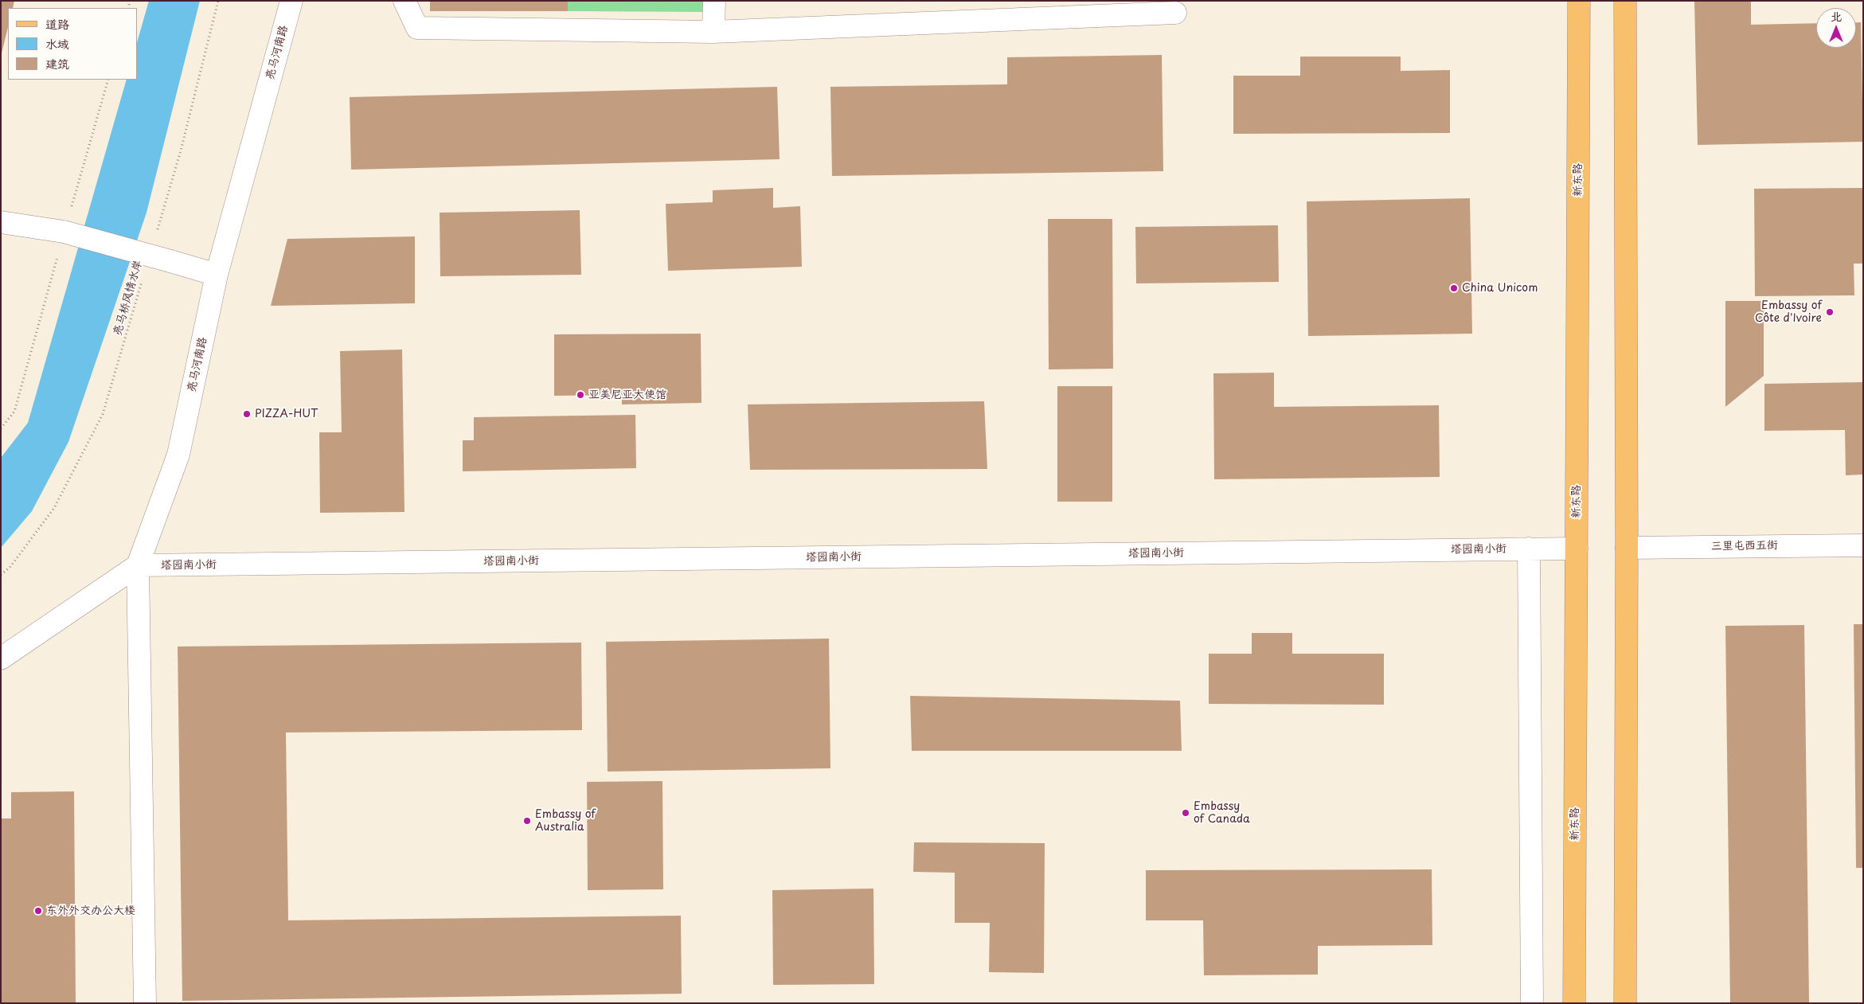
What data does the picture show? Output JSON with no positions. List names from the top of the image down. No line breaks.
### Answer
{"streets":{"main road":["新东路"],"street":["亮马河南路","三里屯西五街","塔园南小街"],"path":["亮马桥风情水岸"]},"crossings":[["亮马河南路","塔园南小街"],["新东路","塔园南小街"]],"places":["China Unicom","Embassy of Côte d'Ivoire","亚美尼亚大使馆","PIZZA-HUT","Embassy of Canada","Embassy of Australia","东外外交办公大楼"],"legend":["道路","水域","建筑"],"north":"top"}
